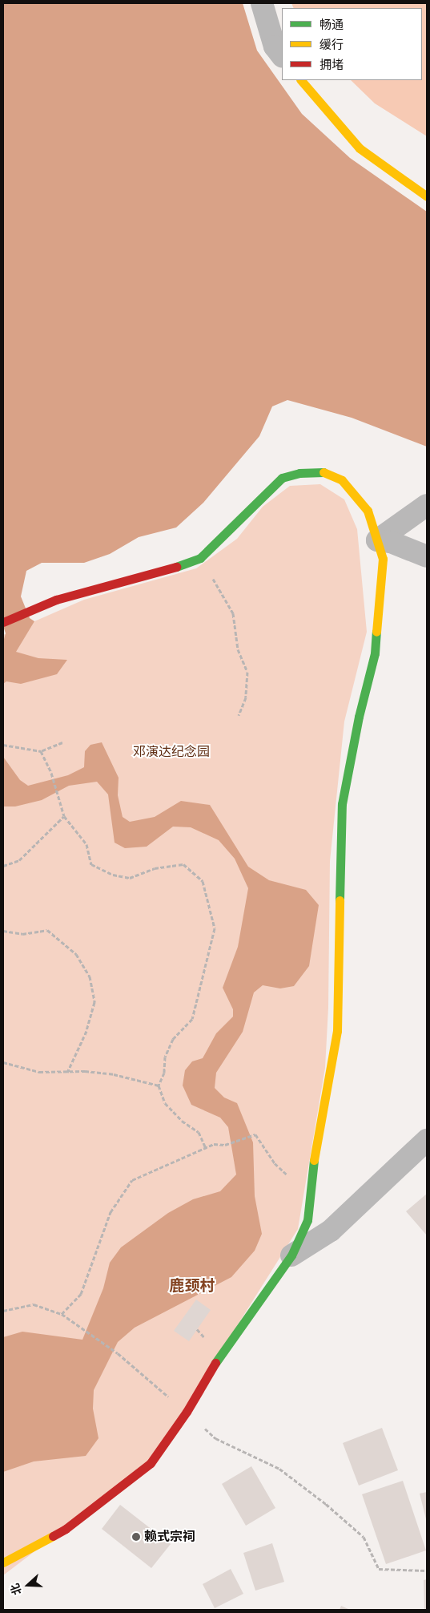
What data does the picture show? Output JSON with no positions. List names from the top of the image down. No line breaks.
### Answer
{"districts":["鹿颈村"],"parks":["邓演达纪念园"],"places":["赖式宗祠"],"legend":["畅通","缓行","拥堵"],"north":"left"}
